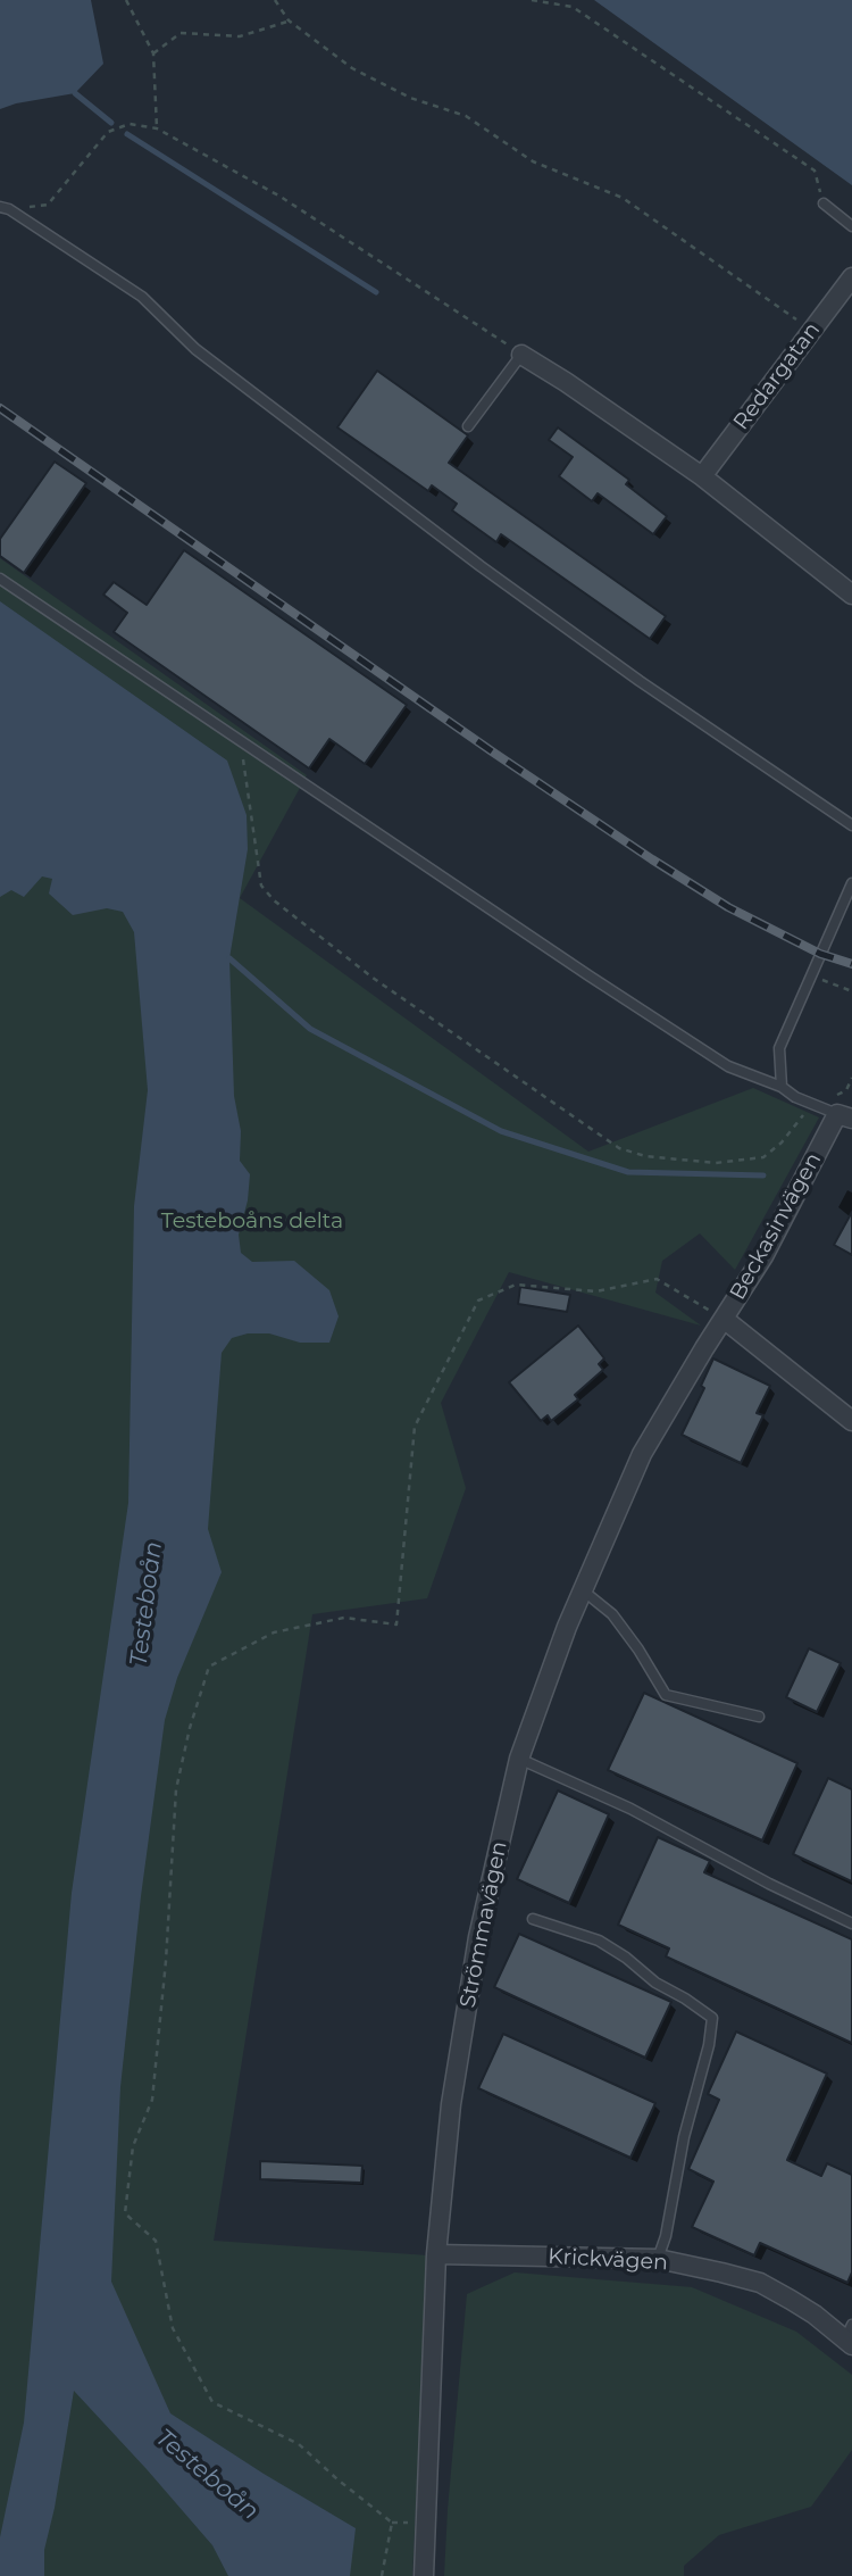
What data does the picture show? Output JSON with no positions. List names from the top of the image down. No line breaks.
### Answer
{"streets":{"street":["Redargatan","Beckasinvägen","Strömmavägen","Krickvägen"]},"crossings":[["Beckasinvägen","Strömmavägen"],["Strömmavägen","Krickvägen"]],"water":["Testeboån"],"parks":["Testeboåns delta"]}
